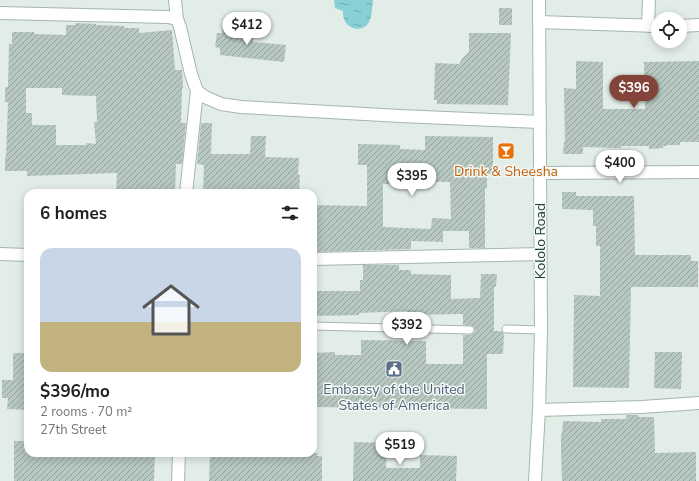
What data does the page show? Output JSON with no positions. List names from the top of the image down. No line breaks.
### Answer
{"streets":{"street":["Kololo Road"]},"places":{"bar":["Drink & Sheesha"],"public building":["Embassy of the United States of America"]},"page":{"price":["$412","$396","$400","$395","$392","$519"],"heading":"6 homes","list":[{"name":"$396/mo","note":"2 rooms · 70 m² · 27th Street"}]}}
